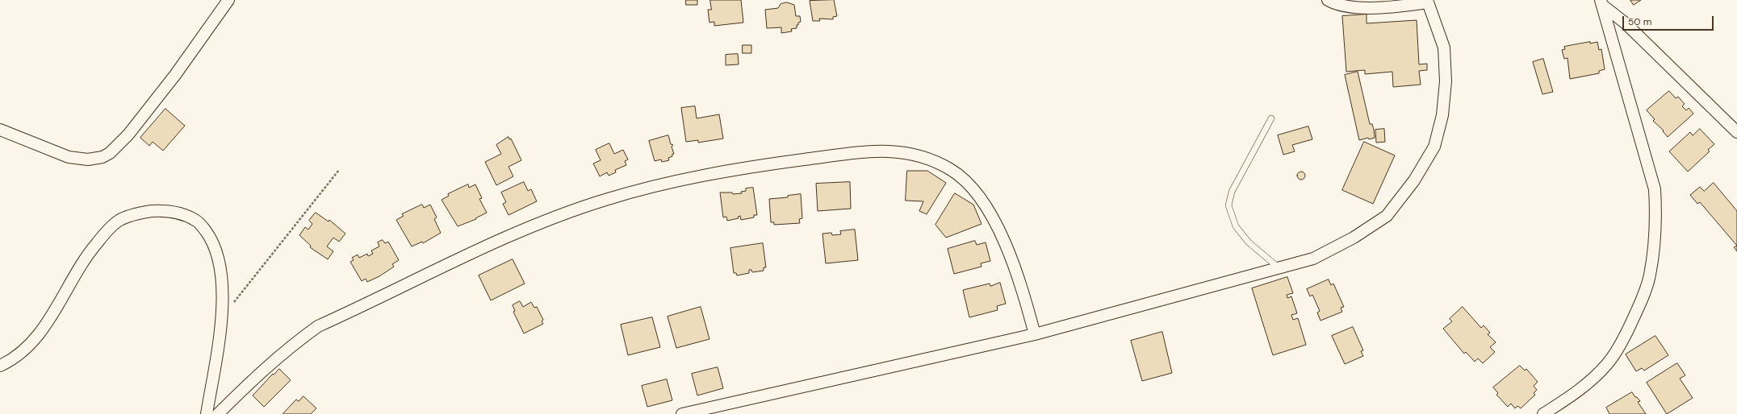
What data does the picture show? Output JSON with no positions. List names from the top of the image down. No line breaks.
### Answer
{"scale_bar":"50 m"}
